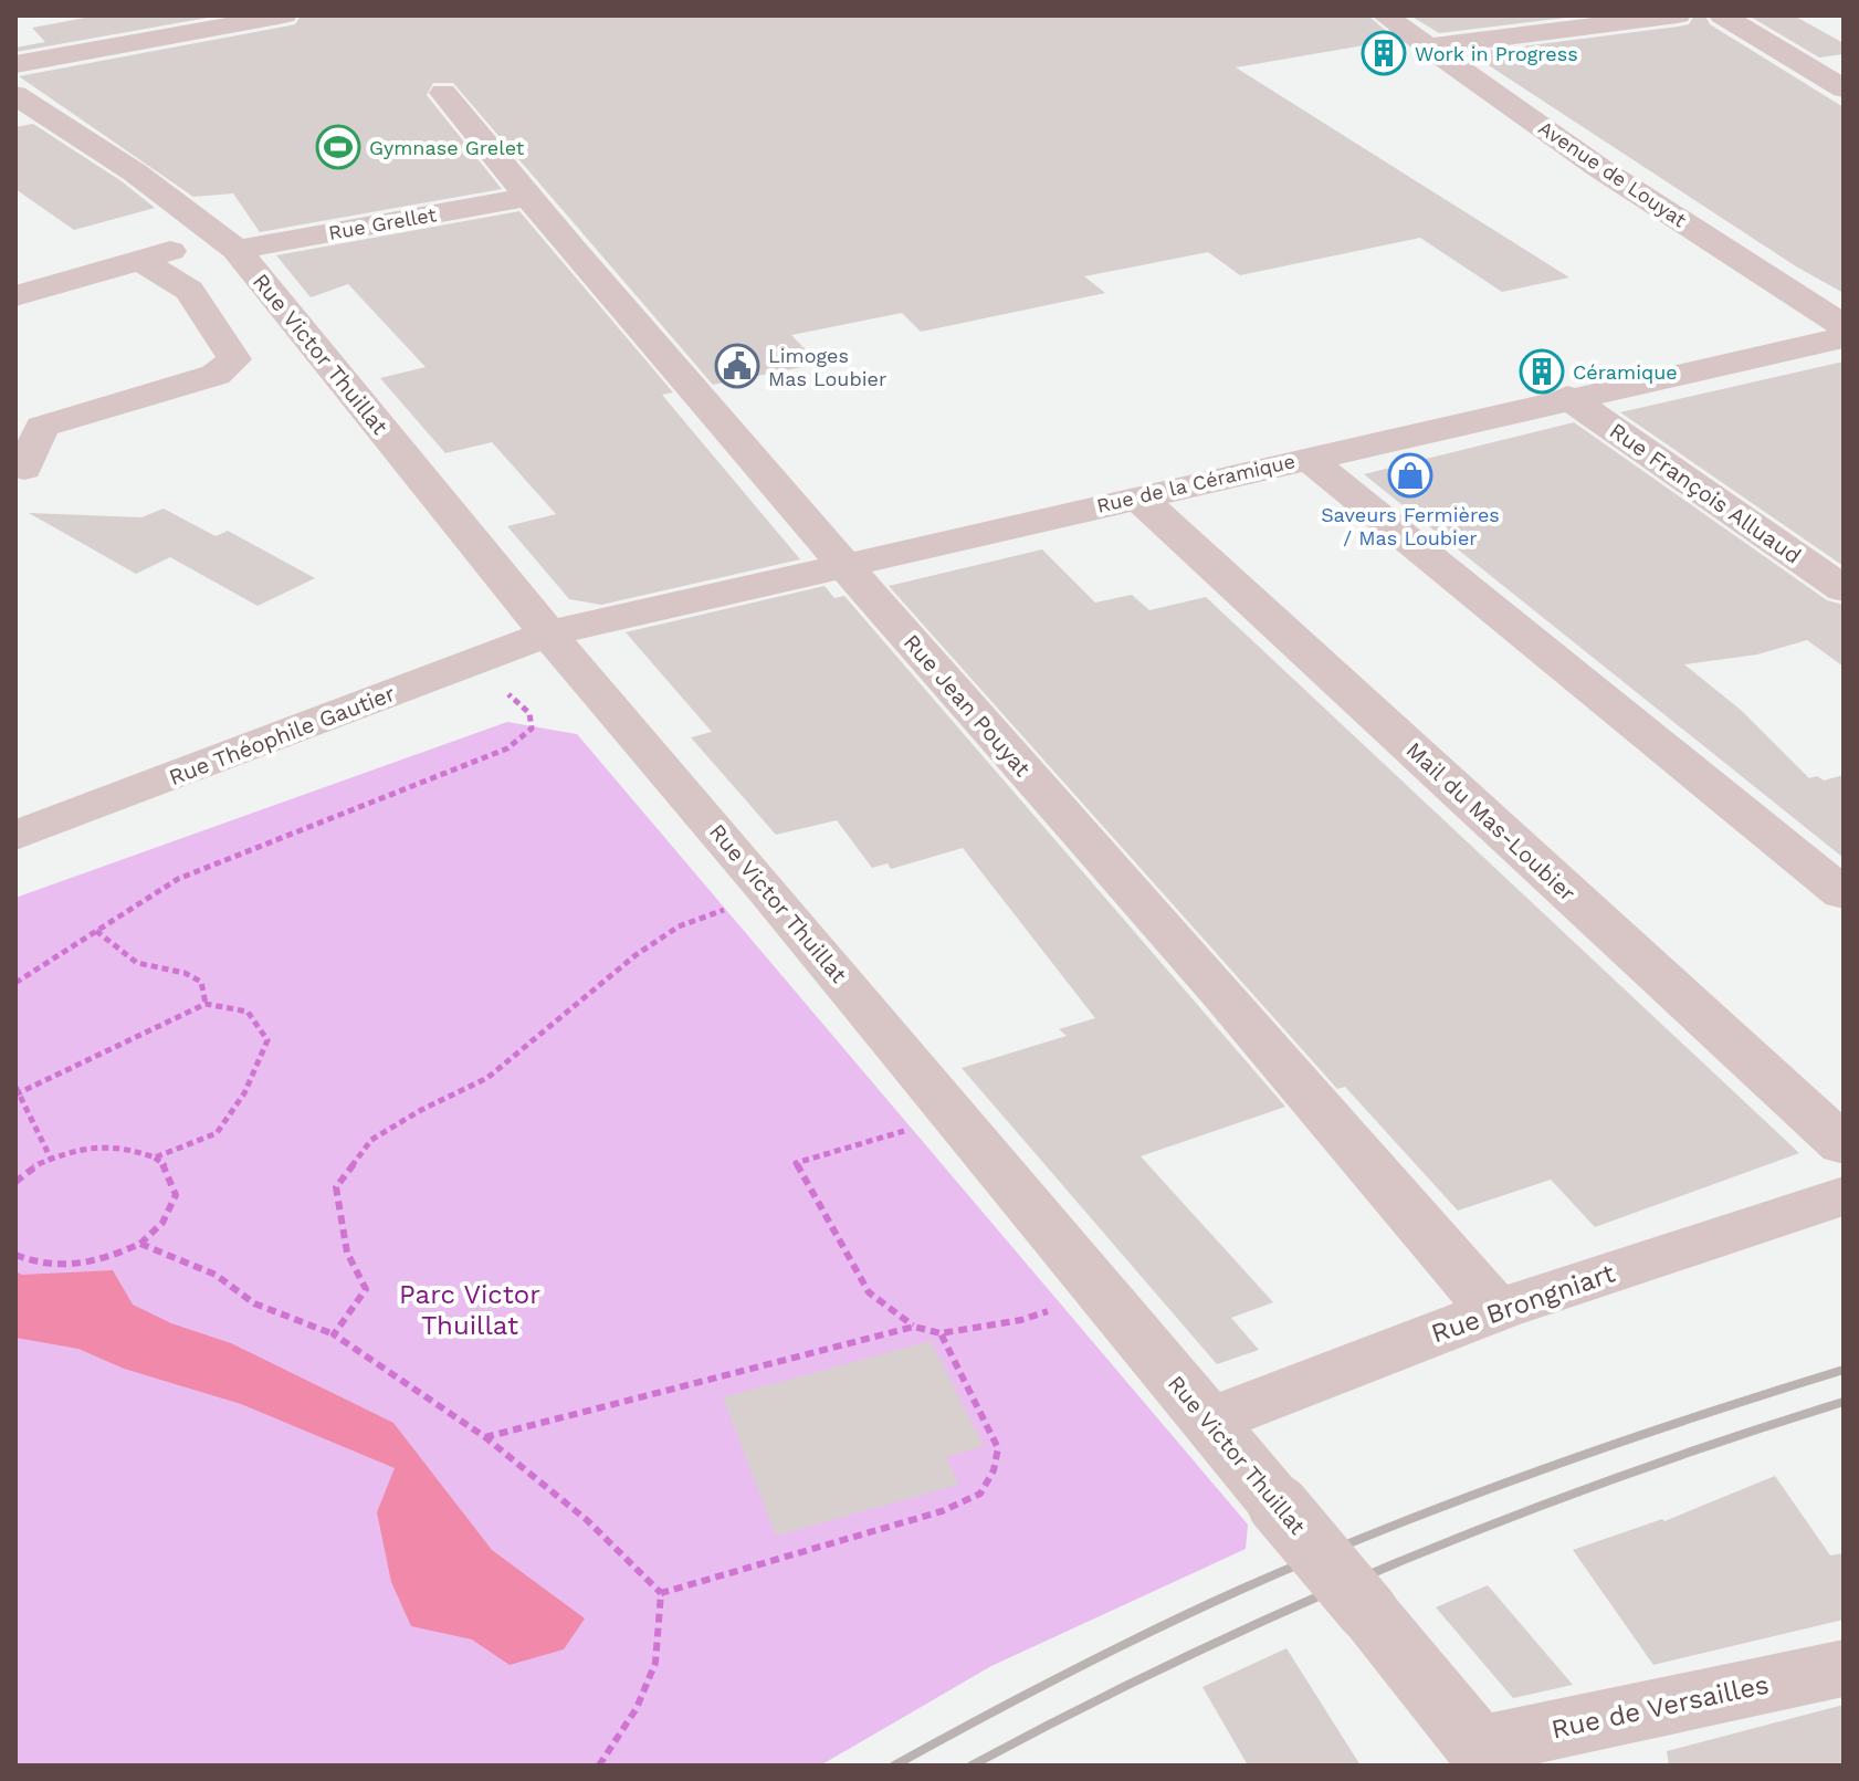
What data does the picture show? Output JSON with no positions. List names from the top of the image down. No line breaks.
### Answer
{"streets":{"street":["Avenue de Louyat","Rue Grellet","Rue Victor Thuillat","Rue de la Céramique","Rue François Alluaud","Rue Jean Pouyat","Rue Théophile Gautier","Mail du Mas-Loubier","Rue Brongniart","Rue de Versailles"]},"crossings":[["Rue Grellet","Rue Victor Thuillat"],["Rue Grellet","Rue Jean Pouyat"],["Rue Victor Thuillat","Rue de la Céramique"],["Rue Victor Thuillat","Rue Théophile Gautier"],["Rue Victor Thuillat","Rue Brongniart"],["Rue Victor Thuillat","Rue de Versailles"],["Rue de la Céramique","Rue François Alluaud"],["Rue de la Céramique","Rue Jean Pouyat"],["Rue de la Céramique","Rue Théophile Gautier"],["Rue de la Céramique","Mail du Mas-Loubier"],["Rue Jean Pouyat","Rue Brongniart"]],"parks":["Parc Victor Thuillat"],"places":{"building":["Work in Progress","Céramique"],"sports":["Gymnase Grelet"],"public building":["Limoges Mas Loubier"],"shop":["Saveurs Fermières / Mas Loubier"]}}
